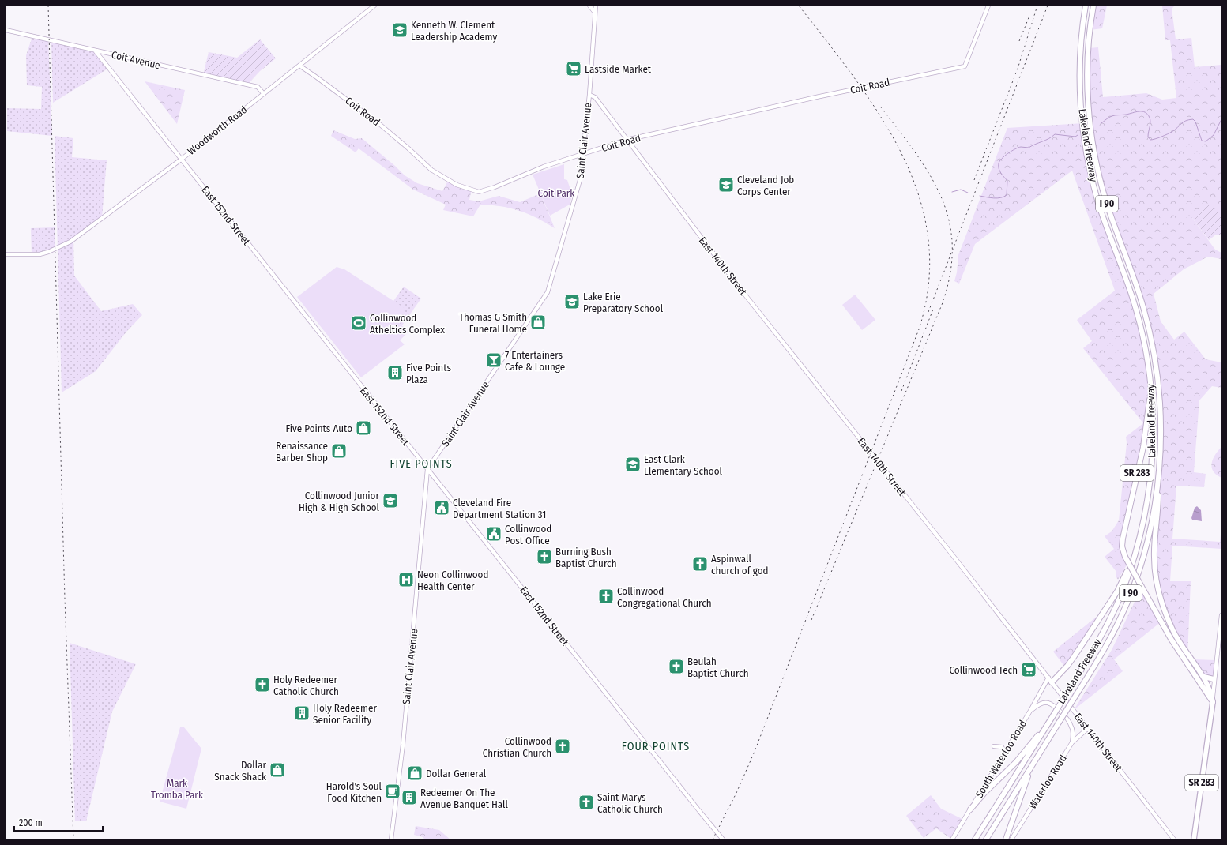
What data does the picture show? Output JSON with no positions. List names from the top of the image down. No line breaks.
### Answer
{"streets":{"highway":["Lakeland Freeway","I 90","SR 283"],"street":["Coit Avenue","Coit Road","Woodworth Road","Saint Clair Avenue","East 152nd Street","East 140th Street","South Waterloo Road","Waterloo Road"]},"crossings":[["Coit Avenue","Woodworth Road"],["Coit Avenue","East 152nd Street"],["Coit Road","Woodworth Road"],["Coit Road","Saint Clair Avenue"],["Coit Road","East 140th Street"],["Woodworth Road","East 152nd Street"],["Saint Clair Avenue","East 152nd Street"],["Saint Clair Avenue","East 140th Street"],["Lakeland Freeway","SR 283"],["East 140th Street","South Waterloo Road"],["East 140th Street","Waterloo Road"]],"districts":["FIVE POINTS","FOUR POINTS"],"parks":["Coit Park","Mark Tromba Park"],"places":{"school or university":["Kenneth W. Clement Leadership Academy","Cleveland Job Corps Center","Lake Erie Preparatory School","East Clark Elementary School","Collinwood Junior High & High School"],"supermarket":["Eastside Market","Collinwood Tech"],"shop":["Thomas G Smith Funeral Home","Five Points Auto","Renaissance Barber Shop","Dollar Snack Shack","Dollar General"],"sports":["Collinwood Atheltics Complex"],"bar":["7 Entertainers Cafe & Lounge"],"building":["Five Points Plaza","Holy Redeemer Senior Facility","Redeemer On The Avenue Banquet Hall"],"public building":["Cleveland Fire Department Station 31","Collinwood Post Office"],"church":["Burning Bush Baptist Church","Aspinwall church of god","Collinwood Congregational Church","Beulah Baptist Church","Holy Redeemer Catholic Church","Collinwood Christian Church","Saint Marys Catholic Church"],"hospital":["Neon Collinwood Health Center"],"cafe":["Harold's Soul Food Kitchen"]},"scale_bar":"200 m"}
